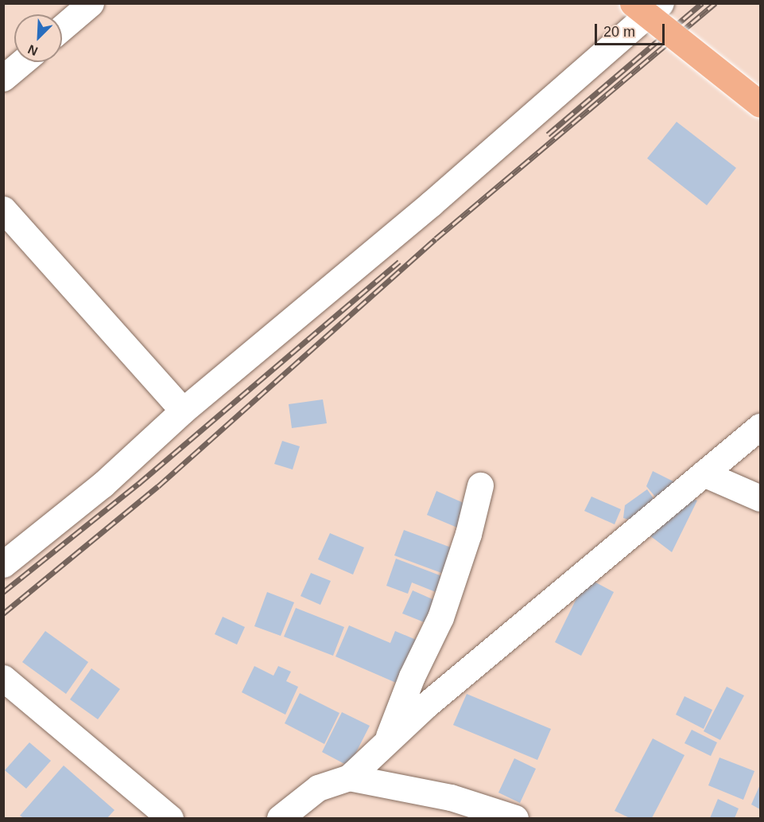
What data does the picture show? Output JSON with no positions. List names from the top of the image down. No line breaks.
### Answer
{"scale_bar":"20 m","north":"bottom left"}
